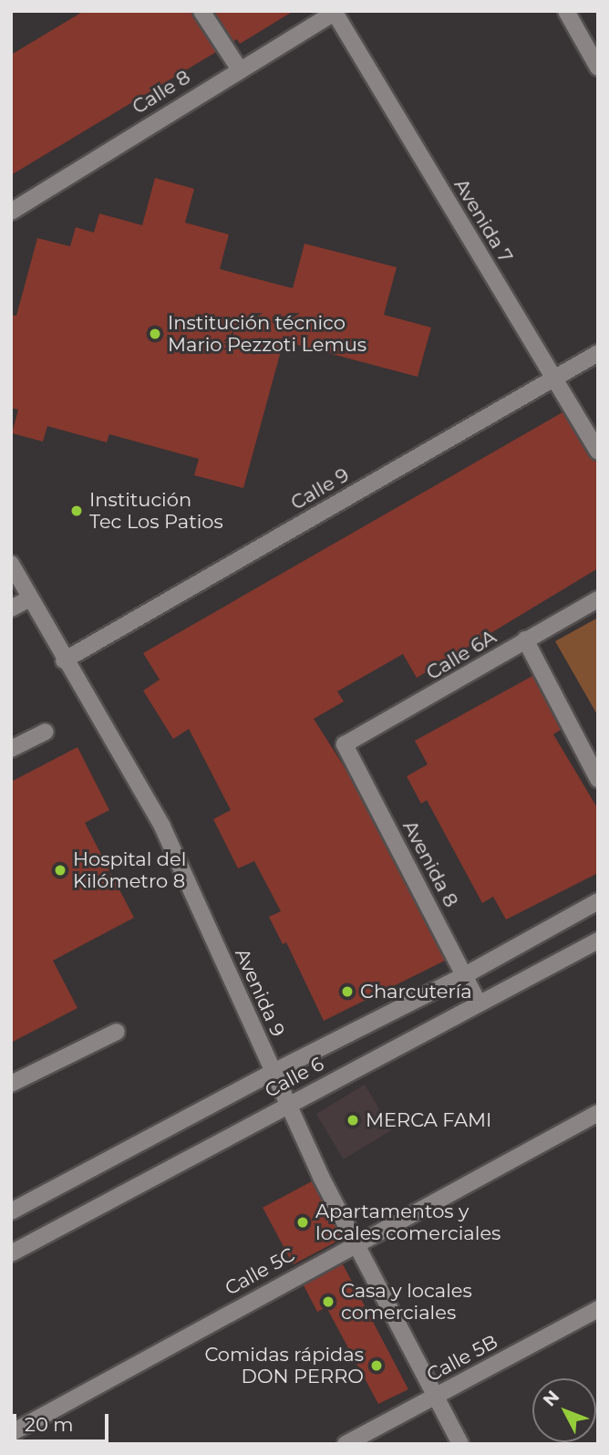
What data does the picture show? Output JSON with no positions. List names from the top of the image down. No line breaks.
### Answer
{"streets":{"street":["Calle 8","Avenida 7","Calle 9","Calle 6A","Avenida 8","Avenida 9","Calle 6","Calle 5C","Calle 5B"]},"crossings":[["Calle 8","Avenida 7"],["Avenida 7","Calle 9"],["Calle 9","Avenida 9"],["Calle 6A","Avenida 8"],["Avenida 8","Calle 6"],["Avenida 9","Calle 6"],["Avenida 9","Calle 5C"],["Avenida 9","Calle 5B"]],"places":["Institución técnico Mario Pezzoti Lemus","Institución Tec Los Patios","Hospital del Kilómetro 8","Charcutería","MERCA FAMI","Apartamentos y locales comerciales","Casa y locales comerciales","Comidas rápidas DON PERRO"],"scale_bar":"20 m","north":"top left"}
